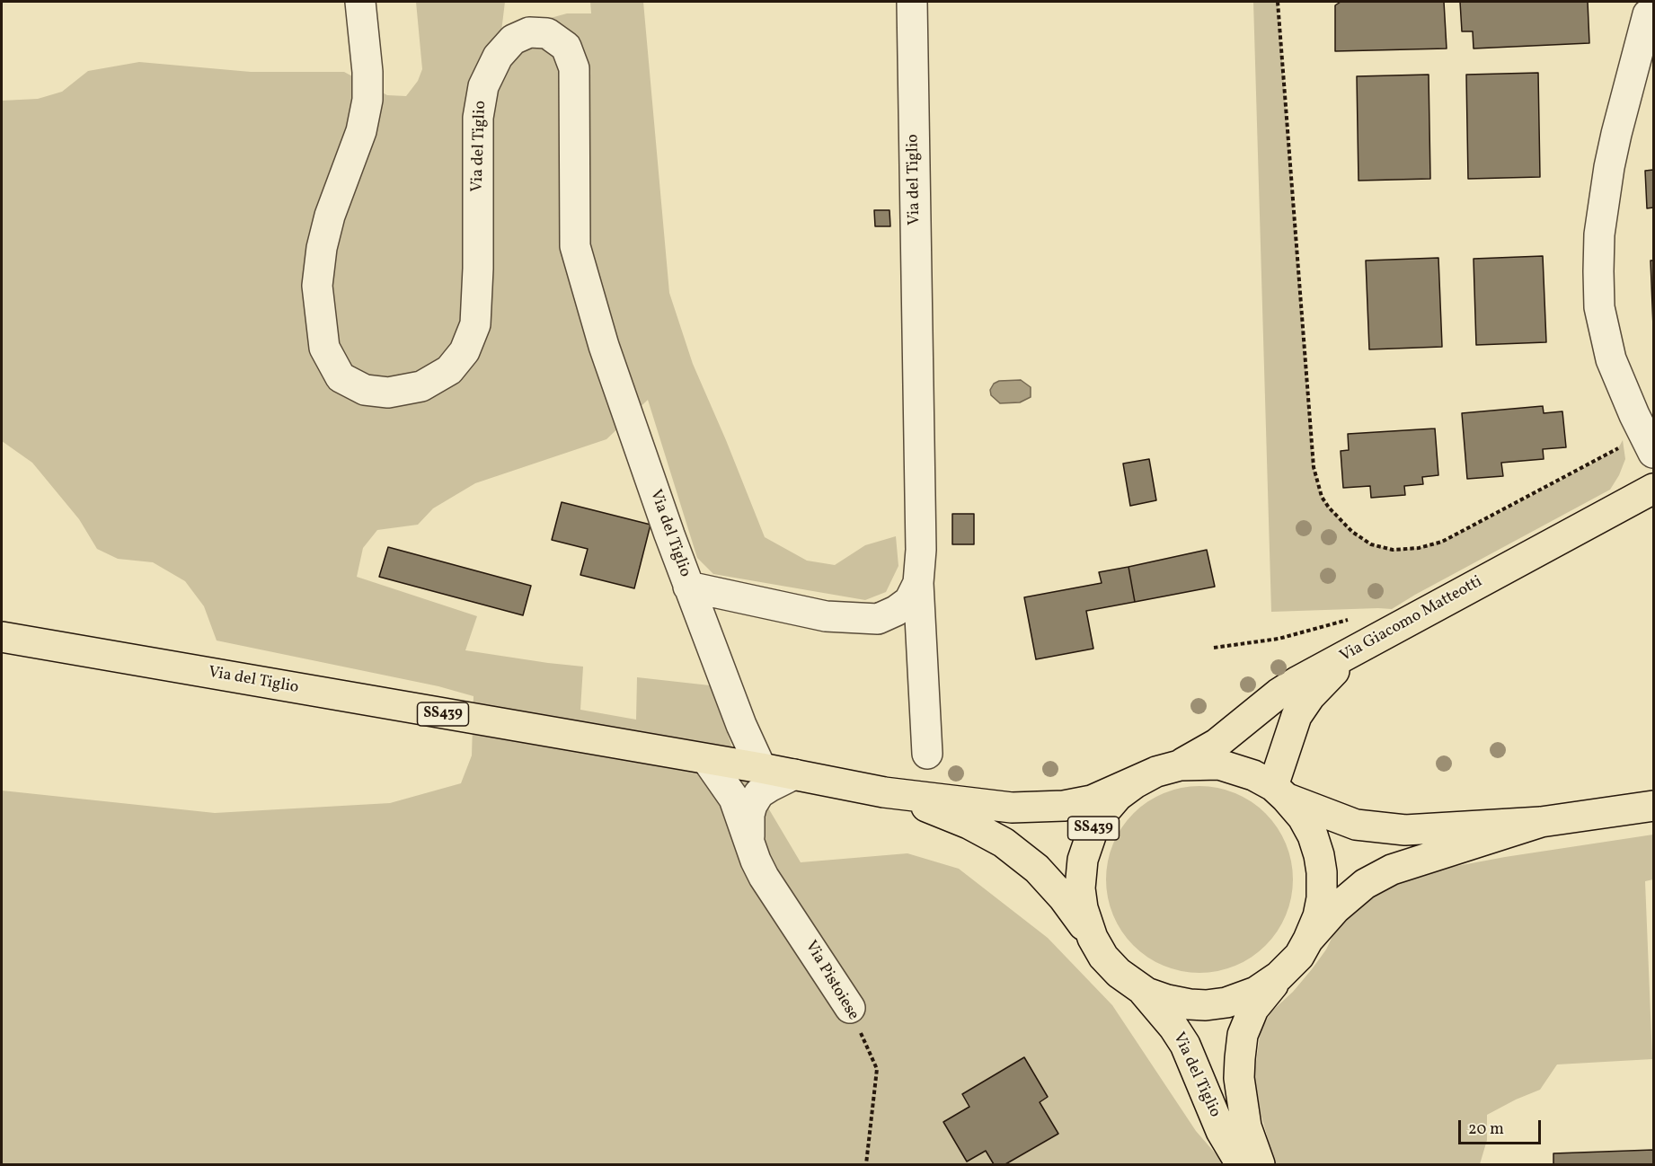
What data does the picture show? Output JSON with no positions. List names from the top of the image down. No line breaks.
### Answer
{"streets":{"main road":["Via del Tiglio","Via Giacomo Matteotti","SS439"],"street":["Via Pistoiese"]},"crossings":[["Via del Tiglio","Via Giacomo Matteotti"],["Via del Tiglio","SS439"],["Via del Tiglio","Via Pistoiese"],["Via Giacomo Matteotti","SS439"]],"scale_bar":"20 m"}
